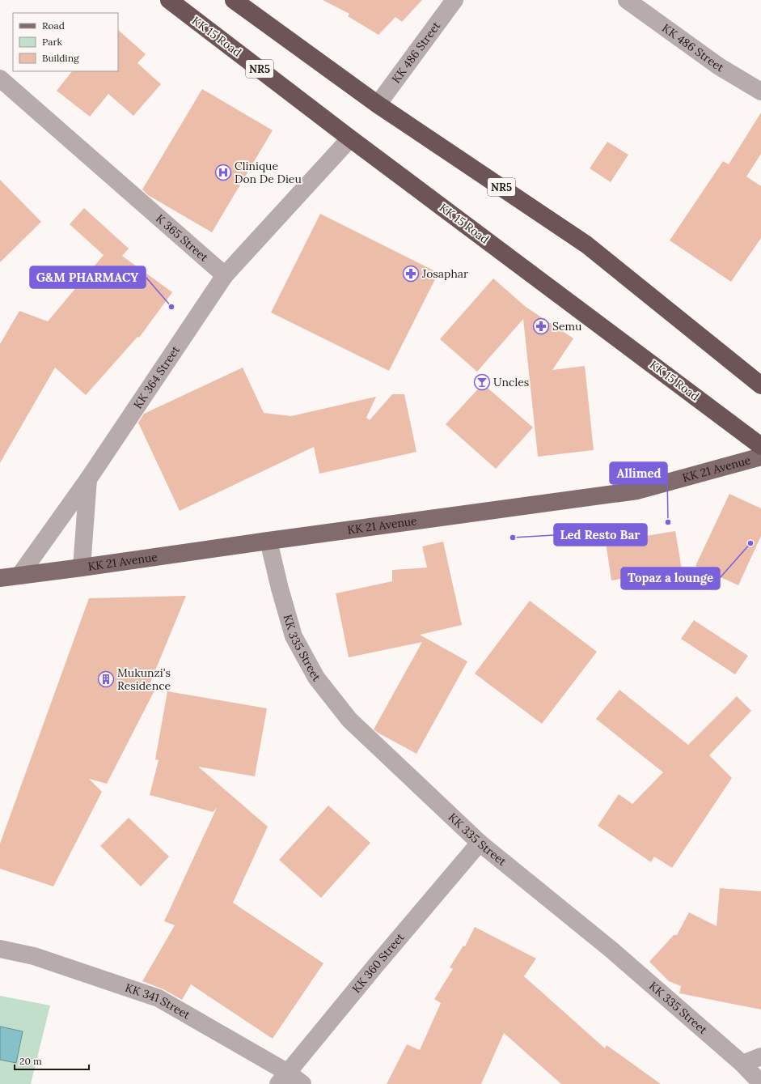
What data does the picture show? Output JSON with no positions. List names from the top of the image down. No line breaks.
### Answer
{"streets":{"highway":["KK 15 Road","NR5"],"main road":["KK 21 Avenue"],"street":["KK 486 Street","K 365 Street","KK 364 Street","KK 335 Street","KK 360 Street","KK 341 Street"]},"crossings":[["KK 486 Street","NR5"],["K 365 Street","KK 364 Street"],["KK 364 Street","KK 21 Avenue"],["KK 21 Avenue","KK 335 Street"],["KK 335 Street","KK 360 Street"],["KK 360 Street","KK 341 Street"]],"places":{"hospital":["Clinique Don De Dieu"],"pharmacy":["Josaphar","Semu"],"other":["G&M PHARMACY","Allimed","Led Resto Bar","Topaz a lounge"],"bar":["Uncles"],"building":["Mukunzi's Residence"]},"legend":["Road","Park","Building"],"scale_bar":"20 m"}
